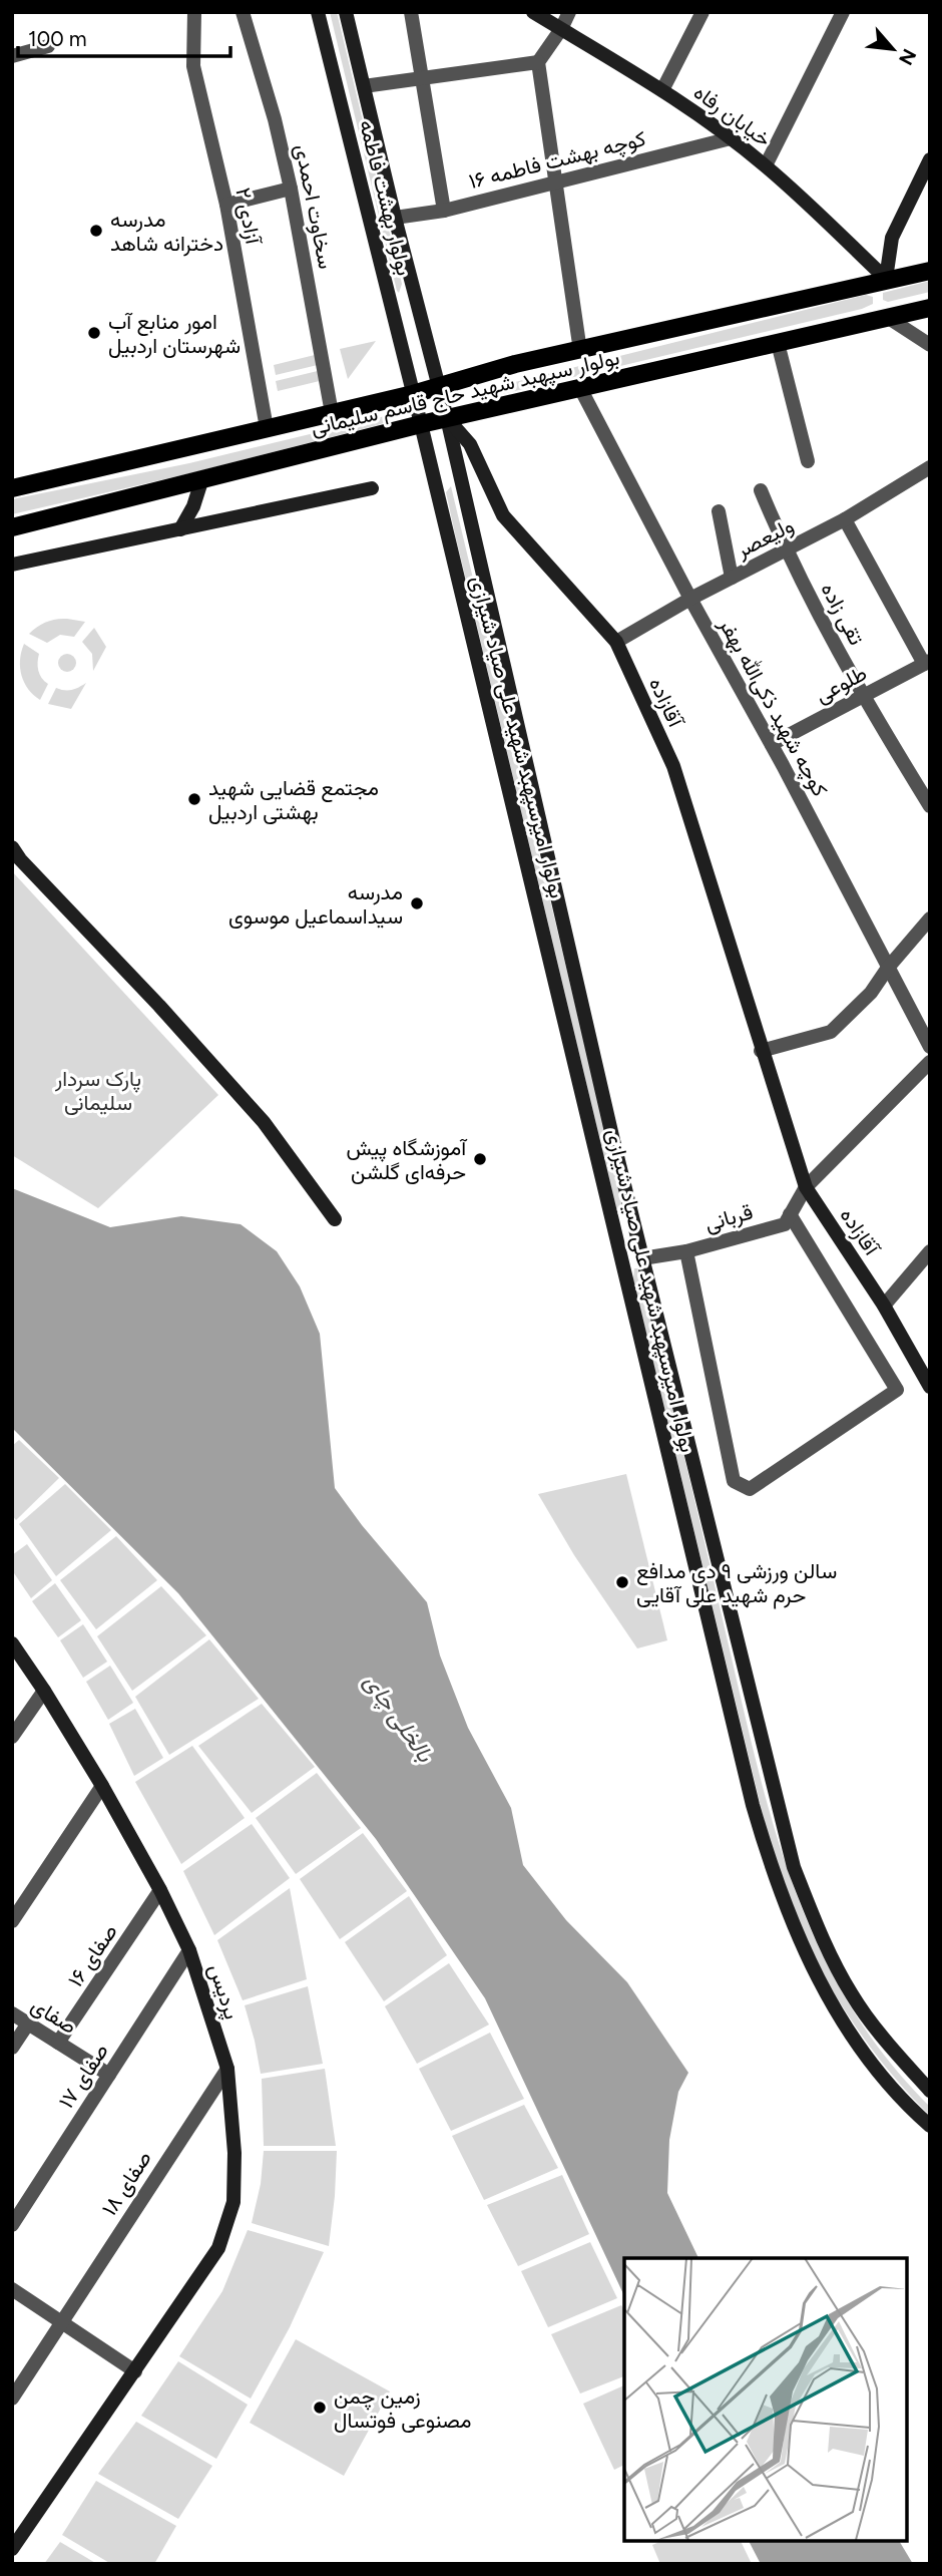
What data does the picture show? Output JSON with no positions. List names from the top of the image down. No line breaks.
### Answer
{"streets":{"main road":["خیابان رفاه","بولوار بهشت فاطمه","بولوار سپهبد شهید حاج قاسم سلیمانی","آقازاده","بولوار امیرسپهبد شهید علی صیاد شیرازی","پردیس"],"street":["کوچه بهشت فاطمه ۱۶","سخاوت احمدی","آزادی ۲","ولیعصر","تقی زاده","طلوعی","کوچه شهید ذکی‌الله بهفر","قربانی","صفای ۱۶","صفای","صفای ۱۷","صفای ۱۸"]},"crossings":[["خیابان رفاه","کوچه بهشت فاطمه ۱۶"],["خیابان رفاه","بولوار سپهبد شهید حاج قاسم سلیمانی"],["کوچه بهشت فاطمه ۱۶","بولوار بهشت فاطمه"],["بولوار بهشت فاطمه","بولوار سپهبد شهید حاج قاسم سلیمانی"],["بولوار بهشت فاطمه","آقازاده"],["بولوار بهشت فاطمه","بولوار امیرسپهبد شهید علی صیاد شیرازی"],["سخاوت احمدی","بولوار سپهبد شهید حاج قاسم سلیمانی"],["آزادی ۲","بولوار سپهبد شهید حاج قاسم سلیمانی"],["بولوار سپهبد شهید حاج قاسم سلیمانی","آقازاده"],["بولوار سپهبد شهید حاج قاسم سلیمانی","کوچه شهید ذکی‌الله بهفر"],["بولوار سپهبد شهید حاج قاسم سلیمانی","بولوار امیرسپهبد شهید علی صیاد شیرازی"],["ولیعصر","تقی زاده"],["ولیعصر","آقازاده"],["ولیعصر","کوچه شهید ذکی‌الله بهفر"],["تقی زاده","طلوعی"],["طلوعی","کوچه شهید ذکی‌الله بهفر"],["آقازاده","بولوار امیرسپهبد شهید علی صیاد شیرازی"],["آقازاده","قربانی"],["بولوار امیرسپهبد شهید علی صیاد شیرازی","قربانی"],["صفای ۱۶","پردیس"],["صفای ۱۶","صفای"],["پردیس","صفای ۱۷"],["پردیس","صفای ۱۸"],["صفای","صفای ۱۷"]],"water":["بالخلی چای"],"parks":["پارک سردار سلیمانی"],"places":["مدرسه دخترانه شاهد","امور منابع آب شهرستان اردبیل","مجتمع قضایی شهید بهشتی اردبیل","مدرسه سیداسماعیل موسوی","آموزشگاه پیش حرفه‌ای گلشن","سالن ورزشی ۹ دی مدافع حرم شهید علی آقایی","زمین چمن مصنوعی فوتسال"],"scale_bar":"100 m","north":"bottom right"}
